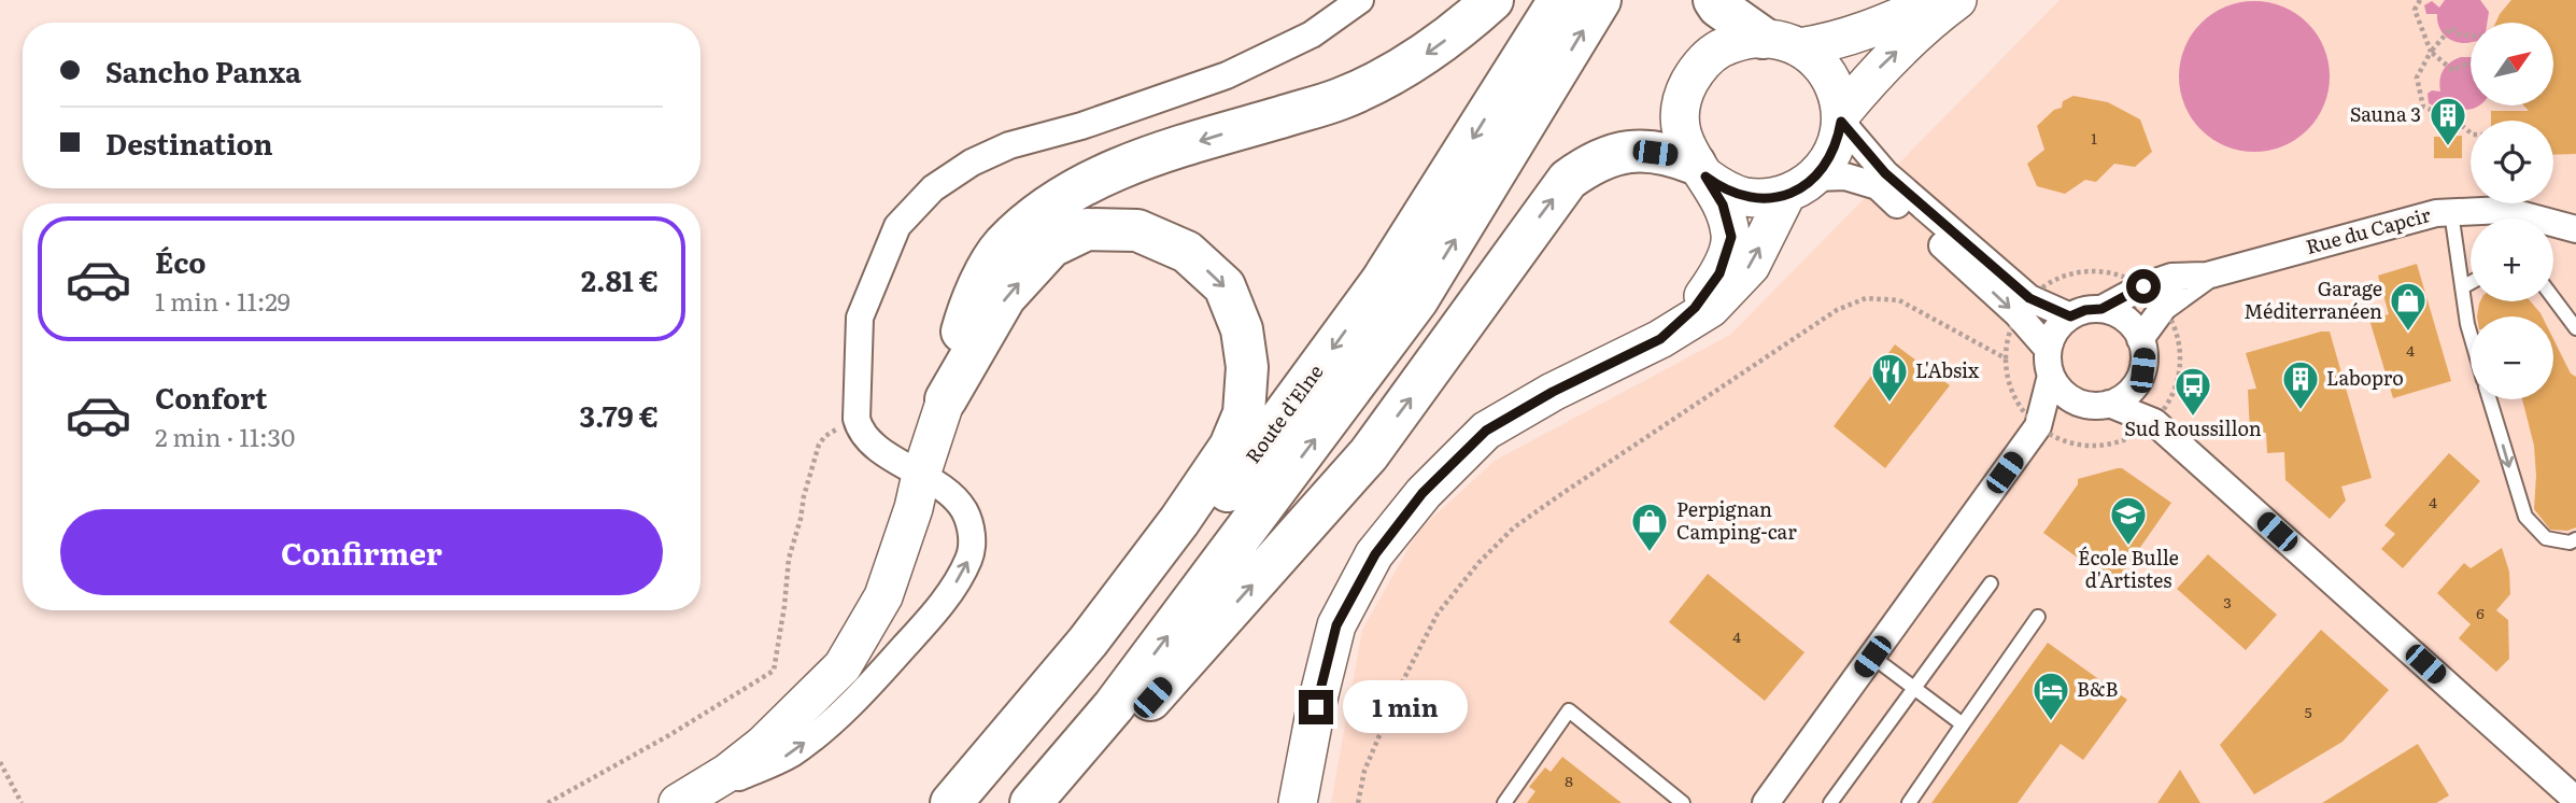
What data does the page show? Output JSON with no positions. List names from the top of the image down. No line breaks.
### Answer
{"streets":{"highway":["Route d'Elne"],"street":["Rue du Capcir"]},"places":{"building":["Sauna 3","Labopro"],"shop":["Garage Méditerranéen","Perpignan Camping-car"],"restaurant":["L'Absix"],"bus stop":["Sud Roussillon"],"school or university":["École Bulle d'Artistes"],"hotel":["B&B"]},"house_numbers":["1","4","4","3","6","4","5","8"],"north":"top right","page":{"map_buttons":["+","−"],"banner":["Sancho Panxa","Destination"],"list":[{"name":"Éco","note":"1 min · 11:29","value":"2.81 €"},{"name":"Confort","note":"2 min · 11:30","value":"3.79 €"}],"buttons":"Confirmer","bubble":"1 min"}}
